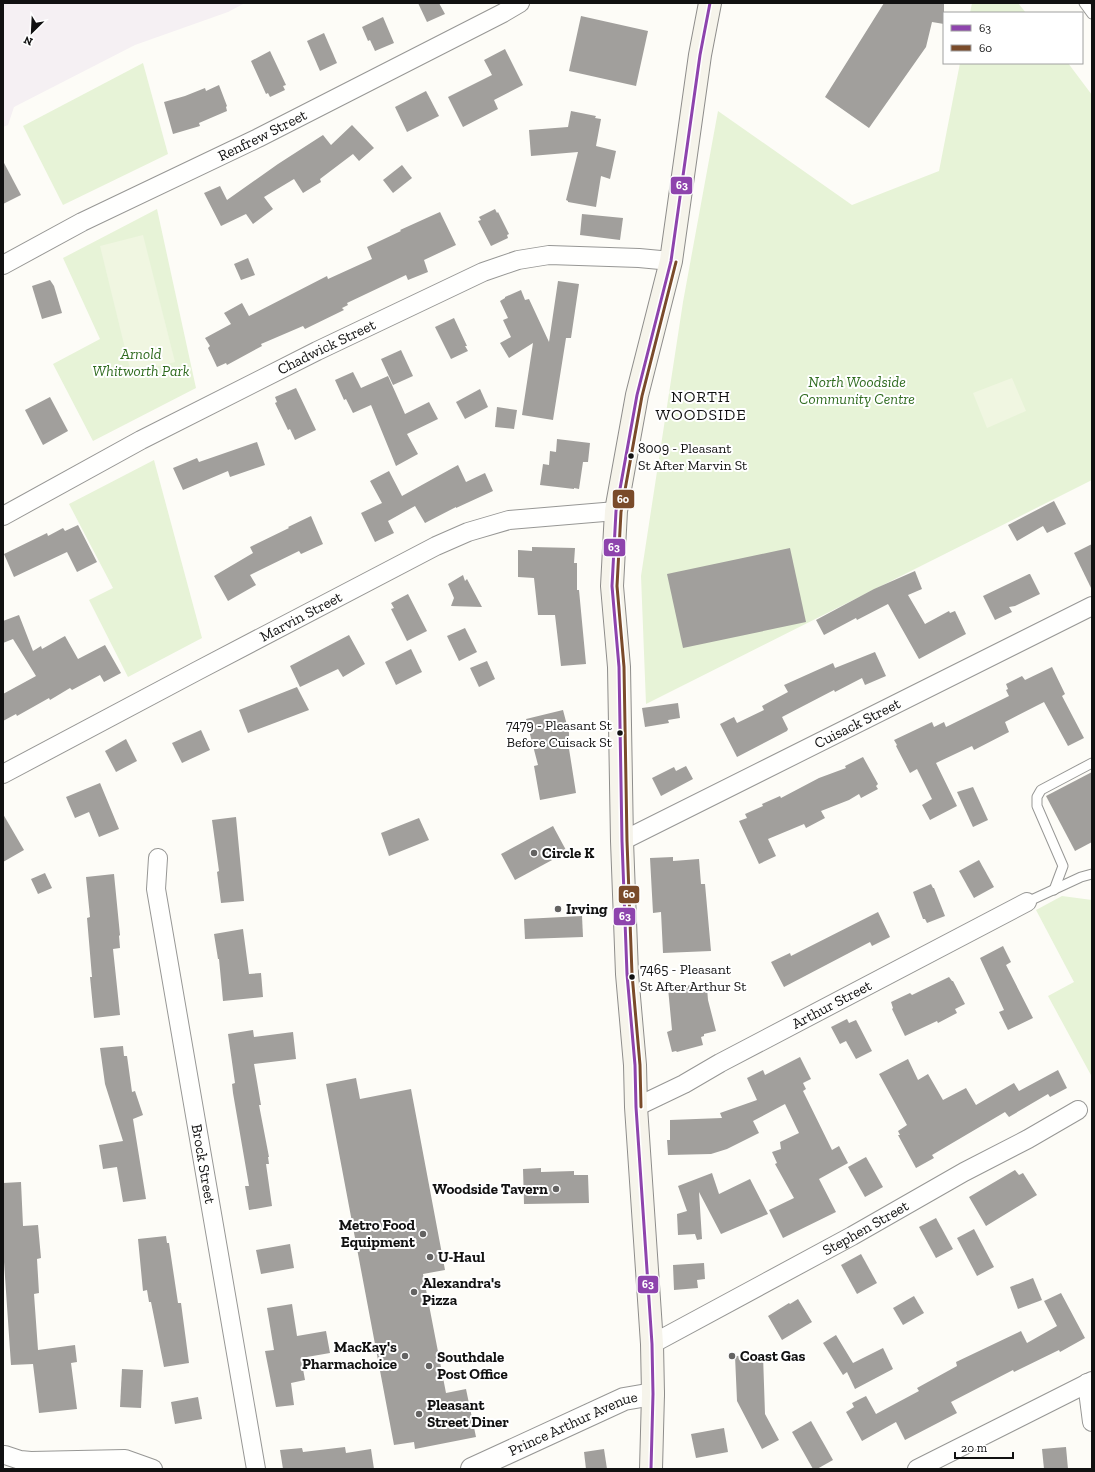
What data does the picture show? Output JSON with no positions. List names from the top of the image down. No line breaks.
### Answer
{"streets":{"street":["Renfrew Street","Chadwick Street","Marvin Street","Cuisack Street","Arthur Street","Brock Street","Stephen Street","Prince Arthur Avenue"]},"districts":["NORTH WOODSIDE"],"parks":["Arnold Whitworth Park","North Woodside Community Centre"],"places":["8009 - Pleasant St After Marvin St","7479 - Pleasant St Before Cuisack St","Circle K","Irving","7465 - Pleasant St After Arthur St","Woodside Tavern","Metro Food Equipment","U-Haul","Alexandra's Pizza","MacKay's Pharmachoice","Coast Gas","Southdale Post Office","Pleasant Street Diner"],"lines":["transit line 63","transit line 60"],"legend":["63","60"],"scale_bar":"20 m","north":"bottom left"}
